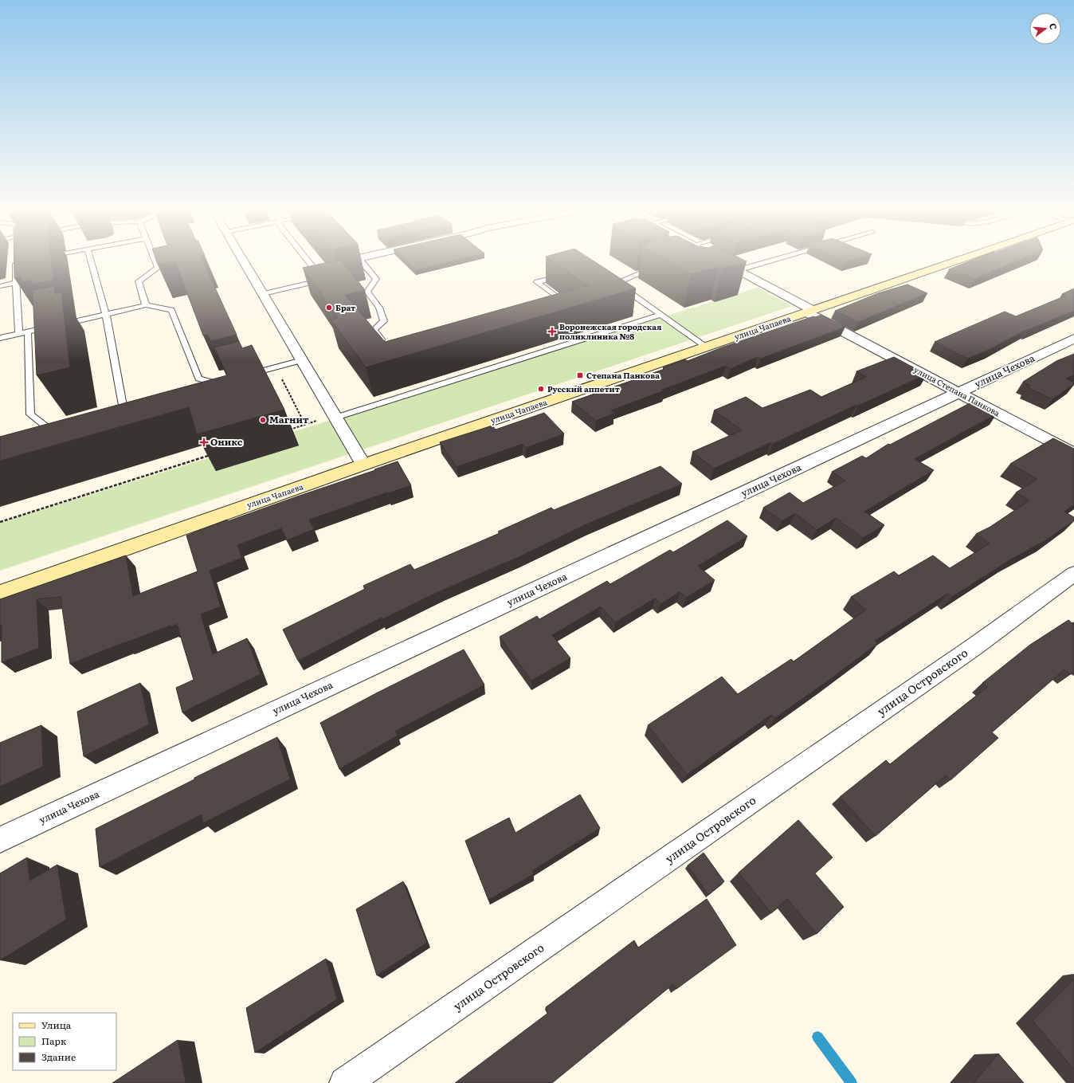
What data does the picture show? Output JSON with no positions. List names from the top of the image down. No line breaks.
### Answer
{"streets":{"street":["улица Чапаева","улица Чехова","улица Степана Панкова","улица Островского"]},"crossings":[["улица Чапаева","улица Степана Панкова"],["улица Чехова","улица Степана Панкова"]],"places":{"other":["Брат","Русский аппетит","Магнит"],"health":["Воронежская городская поликлиника №8","Оникс"],"transit":["Степана Панкова"]},"legend":["Улица","Парк","Здание"],"north":"right"}
